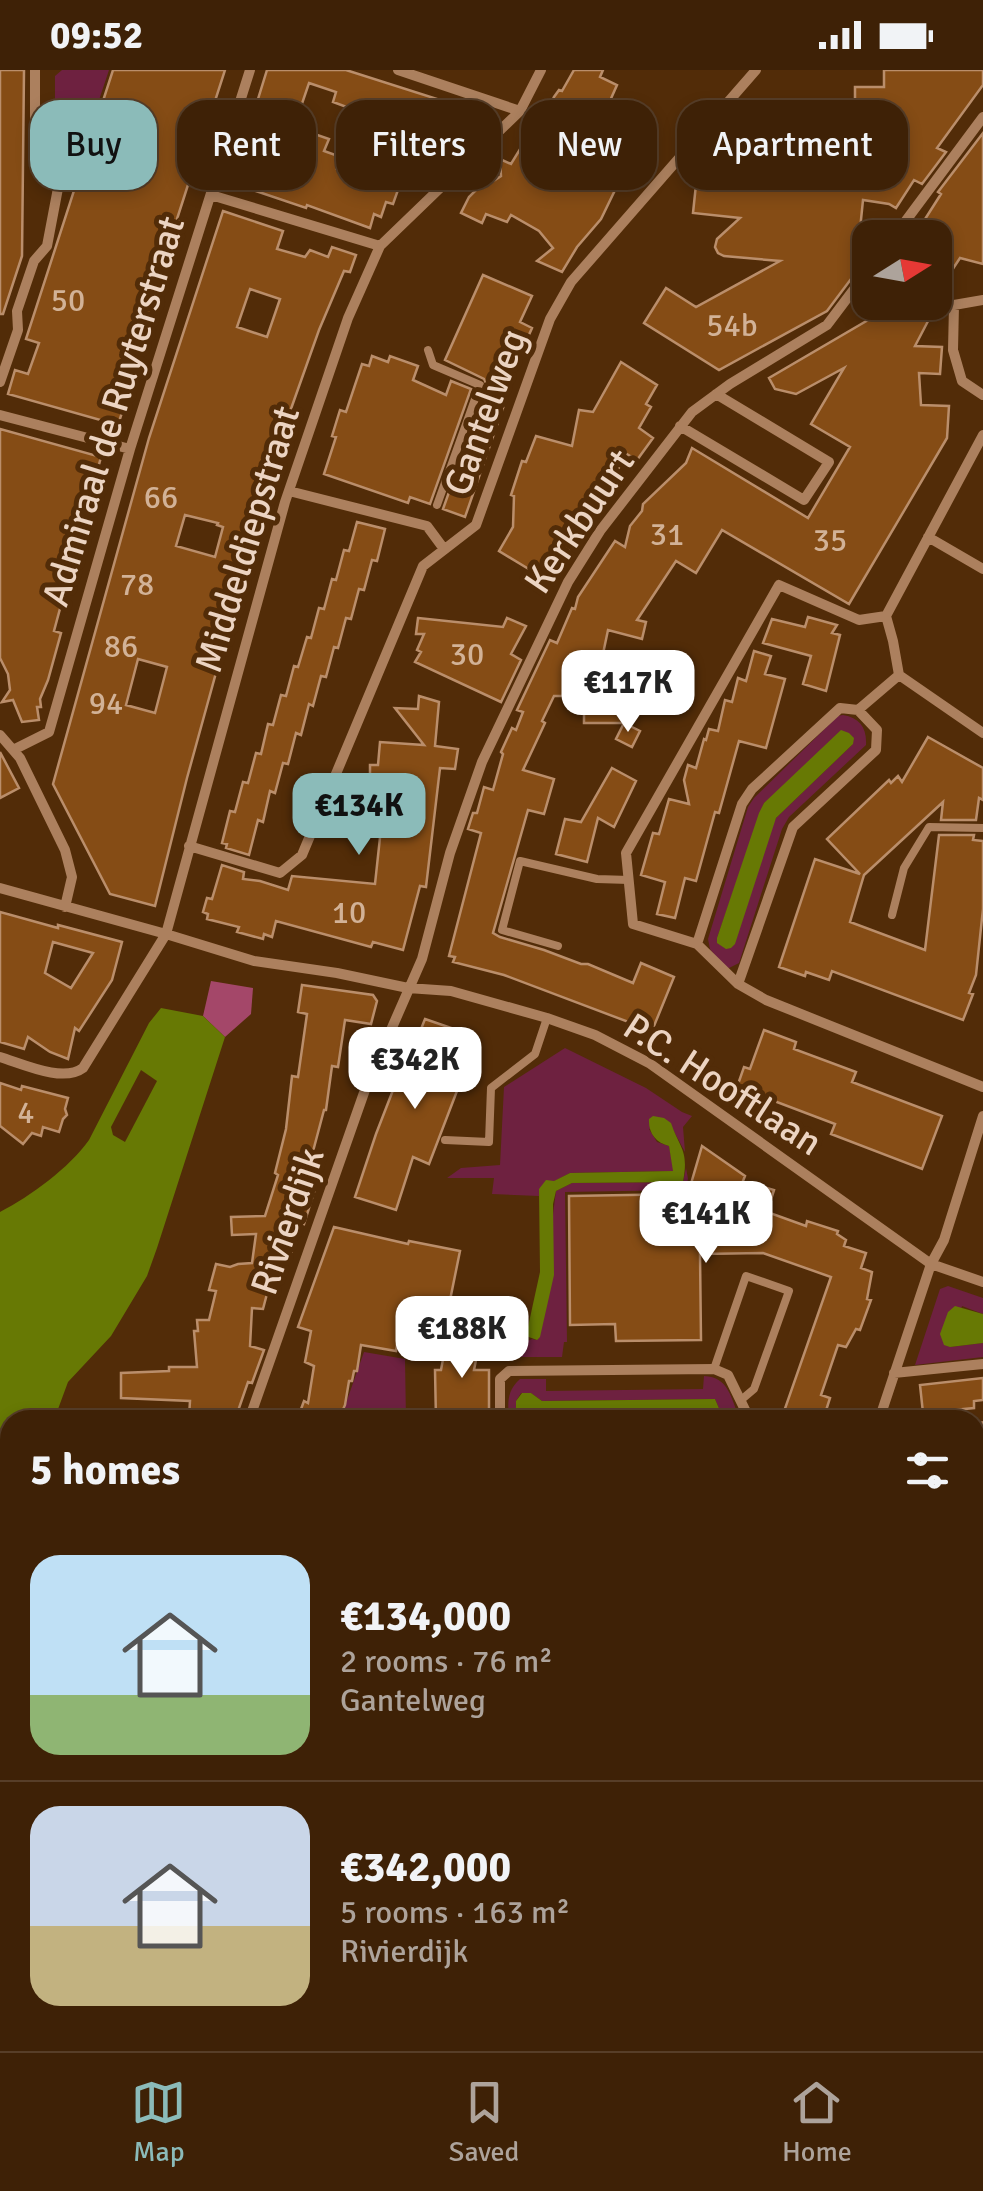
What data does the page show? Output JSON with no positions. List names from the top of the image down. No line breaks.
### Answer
{"streets":{"street":["Admiraal de Ruyterstraat","Gantelweg","Kerkbuurt","Middeldiepstraat","P.C. Hooftlaan","Rivierdijk"]},"crossings":[["Gantelweg","Middeldiepstraat"],["Kerkbuurt","P.C. Hooftlaan"],["Kerkbuurt","Rivierdijk"],["Middeldiepstraat","P.C. Hooftlaan"],["P.C. Hooftlaan","Rivierdijk"]],"house_numbers":["50","54b","66","31","35","78","86","30","94","10","4"],"north":"right","page":{"status":"09:52","chip":["Buy","Rent","Filters","New","Apartment"],"price":["€117K","€134K","€342K","€141K","€188K"],"heading":"5 homes","list":[{"name":"€134,000","note":"2 rooms · 76 m² · Gantelweg"},{"name":"€342,000","note":"5 rooms · 163 m² · Rivierdijk"}],"tabs":["Map","Saved","Home"]}}
